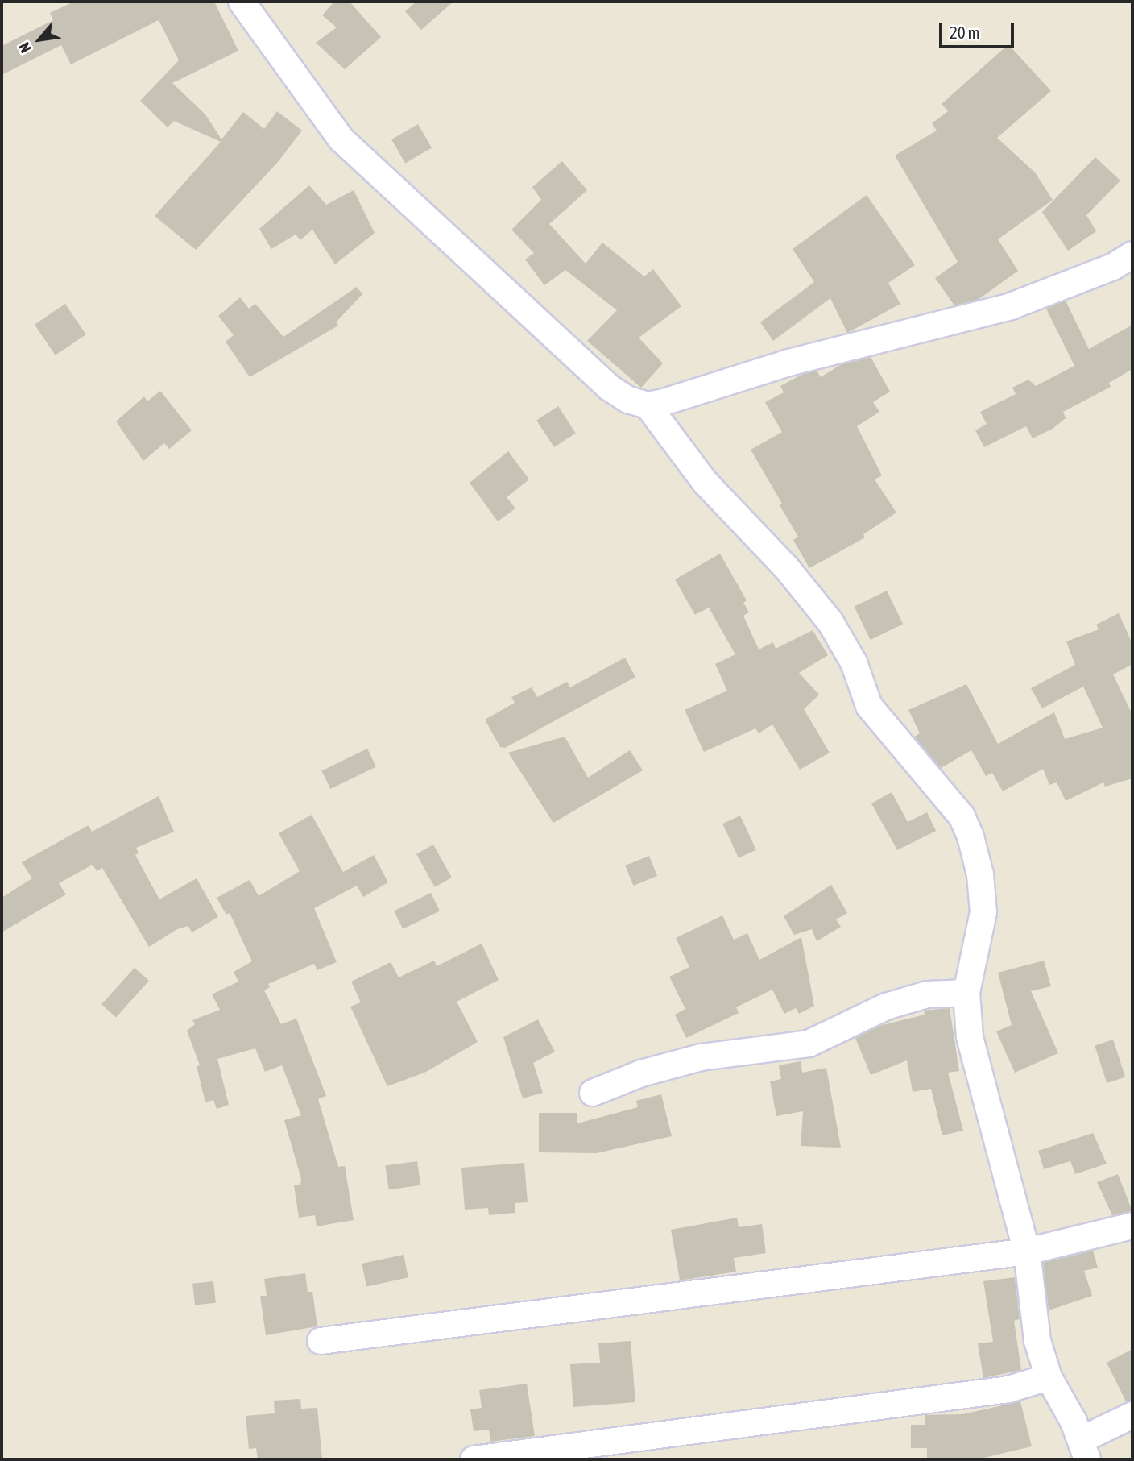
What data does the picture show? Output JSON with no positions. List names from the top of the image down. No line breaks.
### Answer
{"scale_bar":"20 m","north":"bottom left"}
